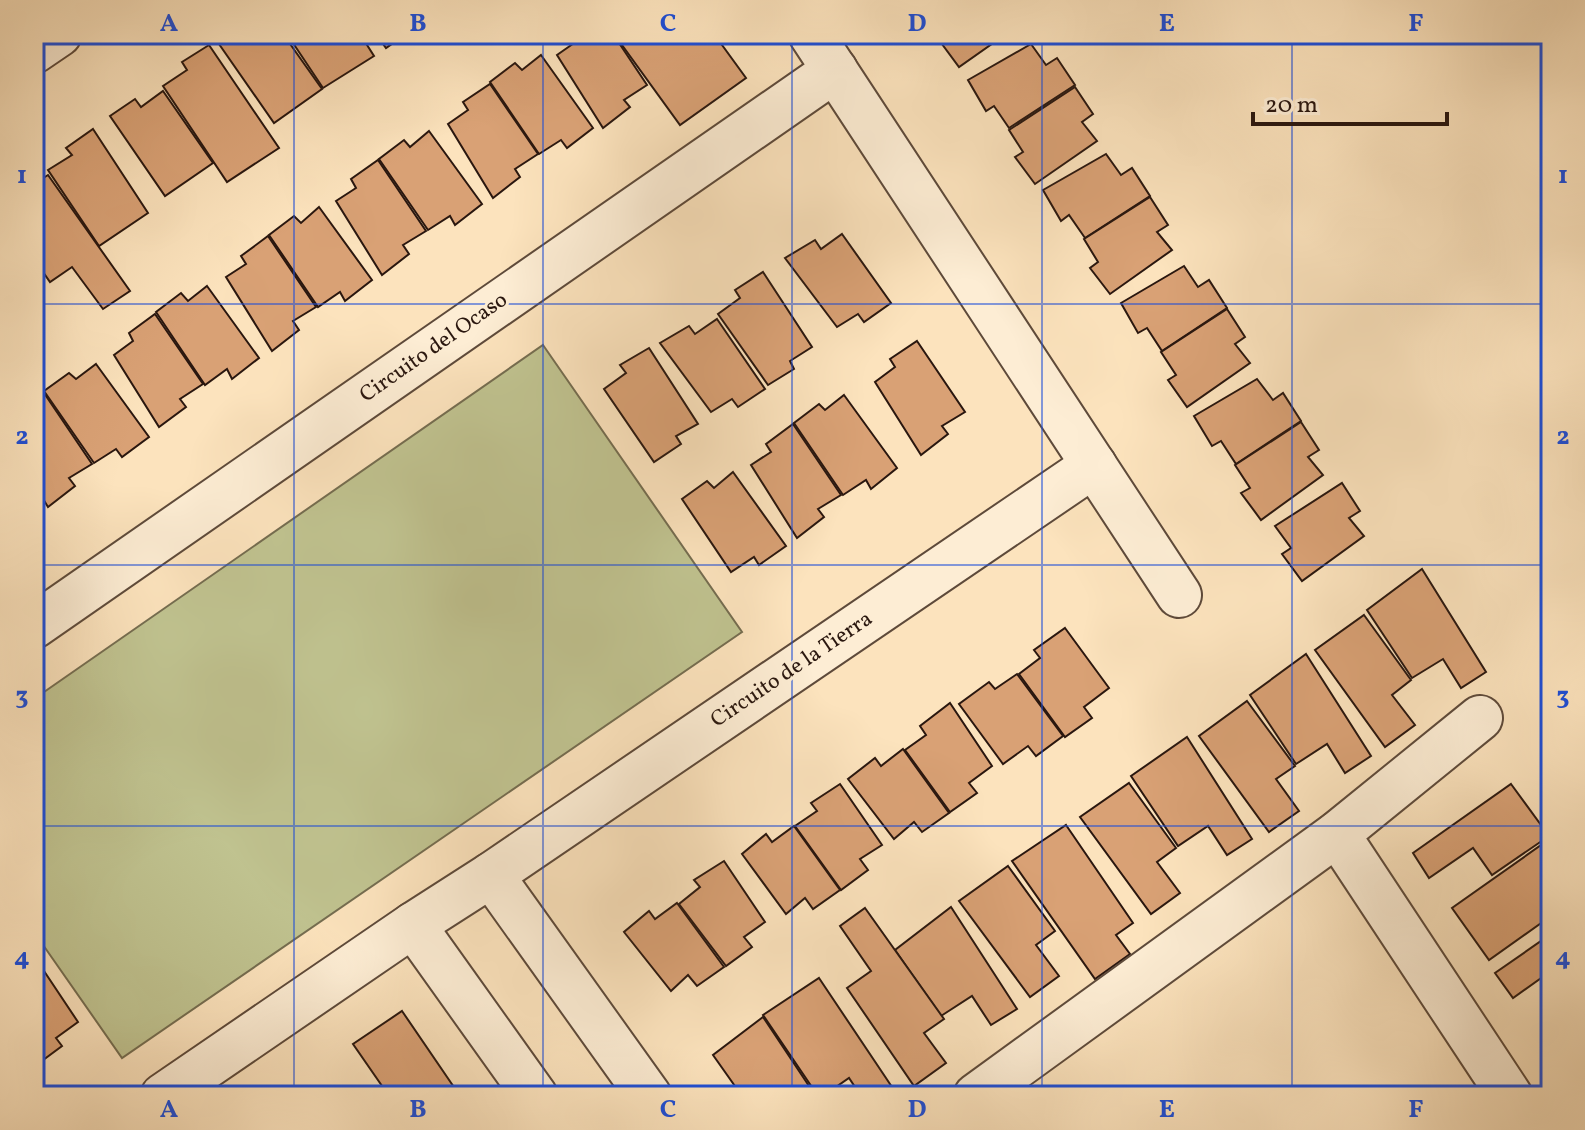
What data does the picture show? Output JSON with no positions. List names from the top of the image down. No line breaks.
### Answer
{"streets":{"street":["Circuito del Ocaso","Circuito de la Tierra"]},"scale_bar":"20 m","grid":{"columns":["A","B","C","D","E","F"],"rows":["1","2","3","4"]}}
